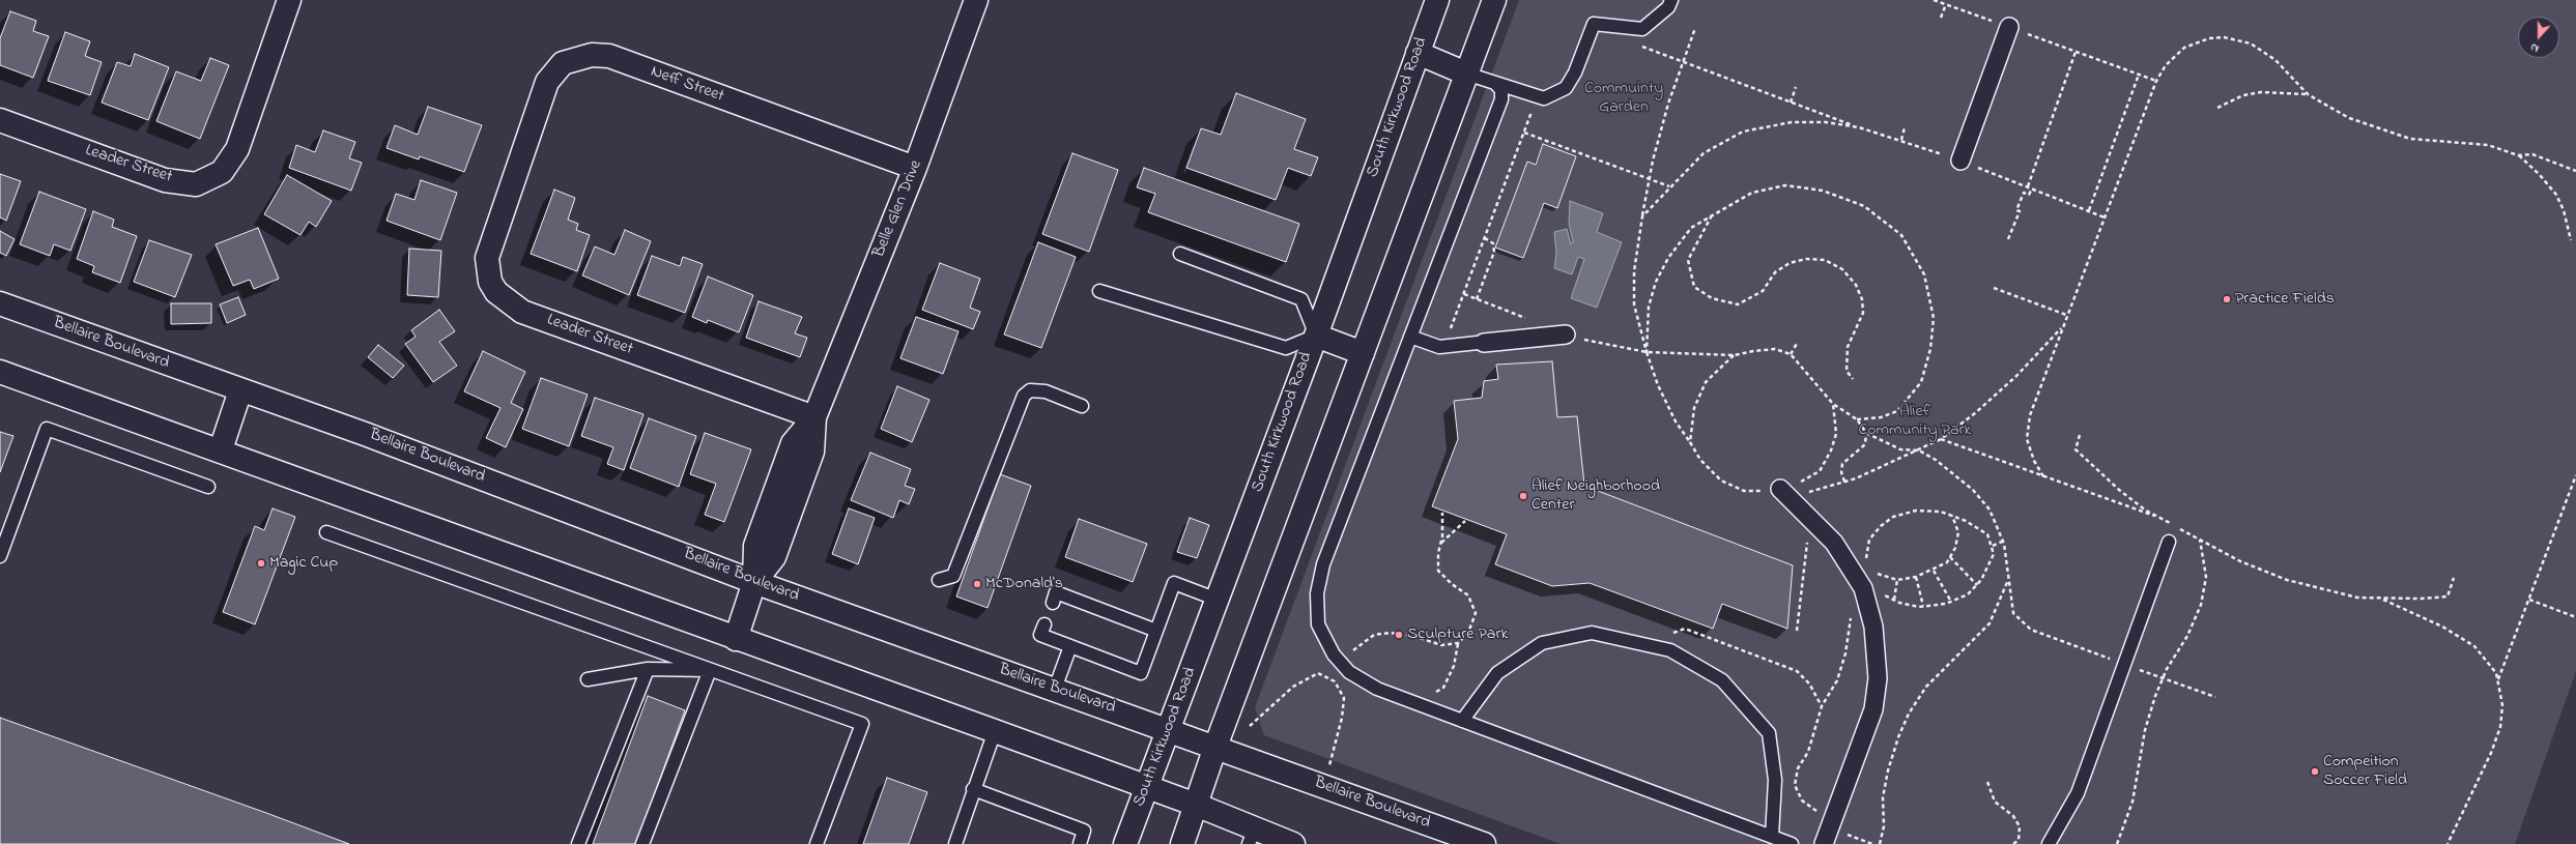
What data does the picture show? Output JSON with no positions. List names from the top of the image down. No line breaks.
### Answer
{"streets":{"main road":["Neff Street","South Kirkwood Road","Leader Street","Belle Glen Drive","Bellaire Boulevard"]},"crossings":[["Neff Street","Leader Street"],["Neff Street","Belle Glen Drive"],["South Kirkwood Road","Bellaire Boulevard"],["Leader Street","Belle Glen Drive"],["Belle Glen Drive","Bellaire Boulevard"]],"parks":["Commuinty Garden","Alief Community Park"],"places":["Practice Fields","Alief Neighborhood Center","Magic Cup","McDonald's","Sculpture Park","Compeition Soccer Field"],"north":"bottom"}
